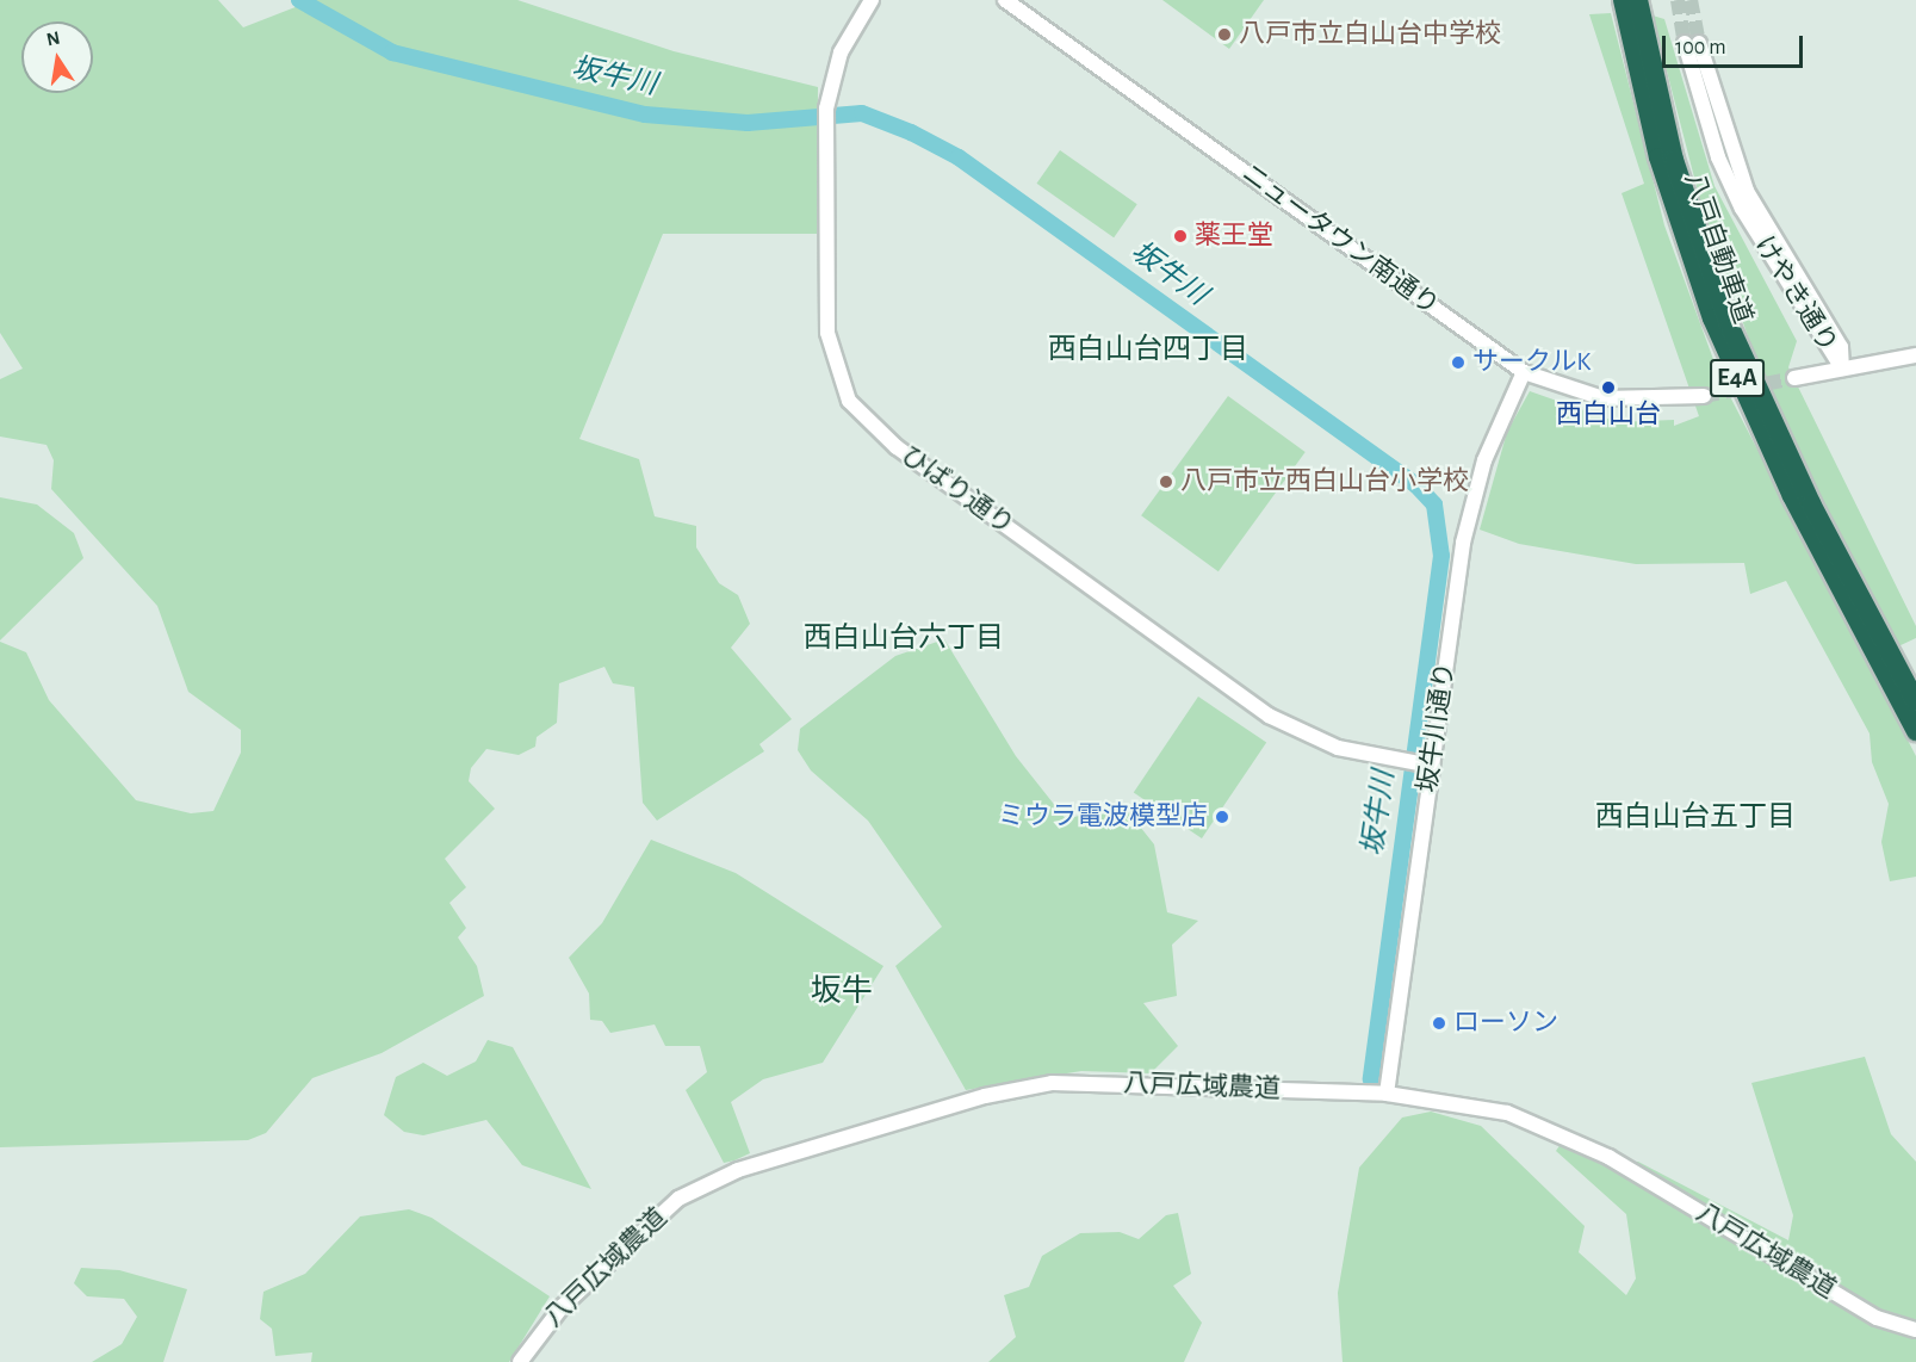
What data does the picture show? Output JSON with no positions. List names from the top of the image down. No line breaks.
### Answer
{"streets":{"highway":["八戸自動車道","E4A"],"street":["ニュータウン南通り","けやき通り","ひばり通り","坂牛川通り","八戸広域農道"]},"crossings":[["ニュータウン南通り","坂牛川通り"],["ひばり通り","坂牛川通り"],["坂牛川通り","八戸広域農道"]],"districts":["西白山台四丁目","西白山台六丁目","西白山台五丁目","坂牛"],"water":["坂牛川"],"places":["八戸市立白山台中学校","薬王堂","サークルK","西白山台","八戸市立西白山台小学校","ミウラ電波模型店","ローソン"],"scale_bar":"100 m","north":"top"}
